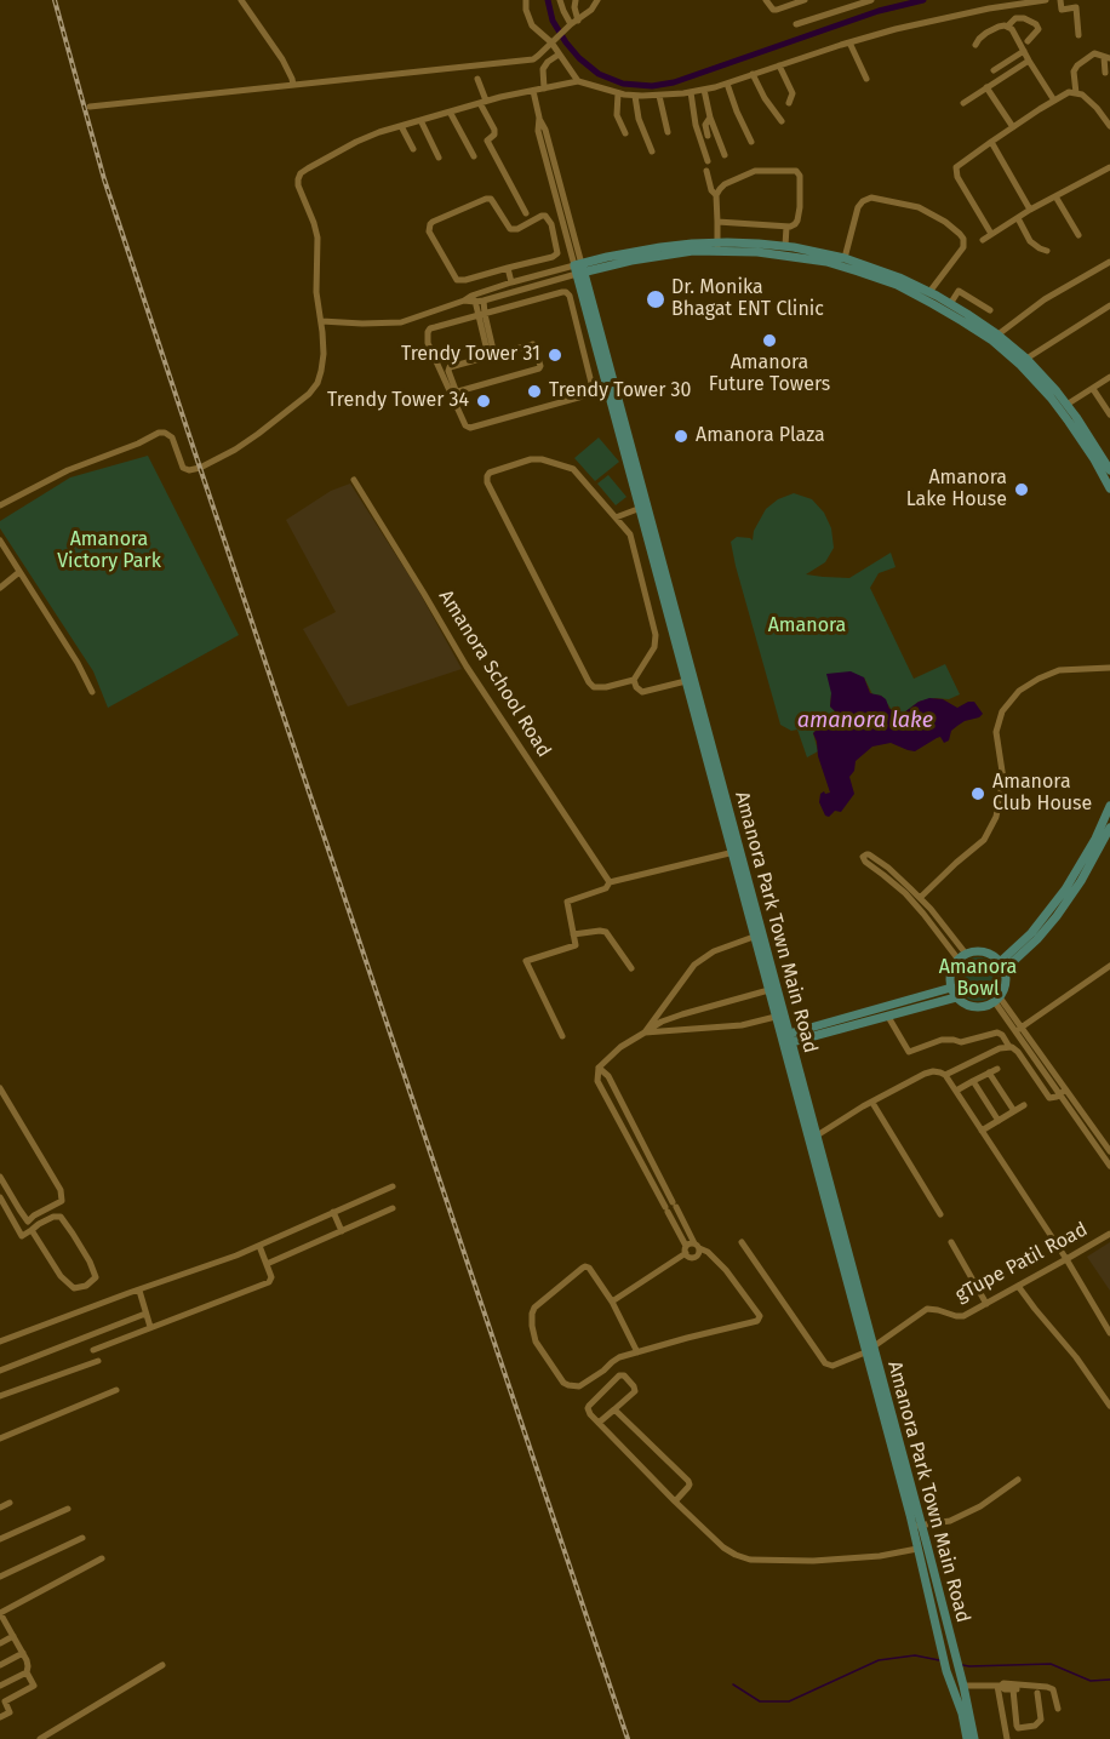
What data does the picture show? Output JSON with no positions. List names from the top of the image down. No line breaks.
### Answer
{"streets":{"main road":["Amanora Park Town Main Road"],"street":["Amanora School Road","gTupe Patil Road"]},"crossings":[["Amanora Park Town Main Road","gTupe Patil Road"]],"water":["amanora lake"],"parks":["Amanora Victory Park","Amanora","Amanora Bowl"],"places":["Dr. Monika Bhagat ENT Clinic","Amanora Future Towers","Trendy Tower 31","Trendy Tower 30","Trendy Tower 34","Amanora Plaza","Amanora Lake House","Amanora Club House"]}
